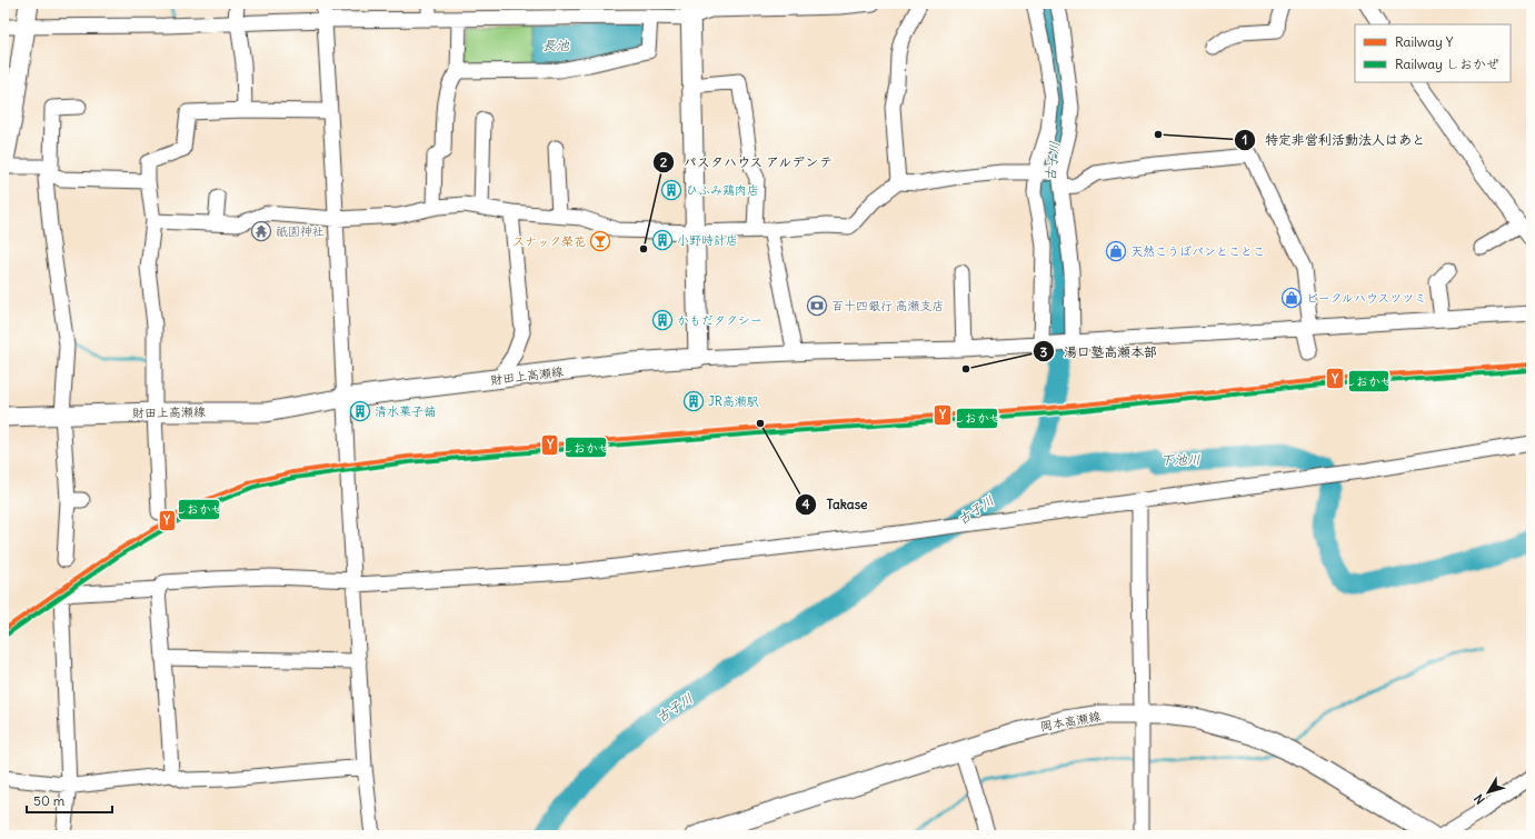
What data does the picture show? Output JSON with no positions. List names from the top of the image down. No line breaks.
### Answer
{"streets":{"main road":["財田上高瀬線","岡本高瀬線"]},"water":["長池","古子川","下池川"],"places":{"other":["特定非営利活動法人はあと","パスタハウス アルデンテ","湯口塾高瀬本部","Takase"],"building":["ひふみ鶏肉店","小野時計店","かもだタクシー","JR高瀬駅","清水菓子舗"],"temple":["祇園神社"],"bar":["スナック榮花"],"shop":["天然こうぼパンとことこ","ビークルハウスツツミ"],"bank":["百十四銀行 高瀬支店"]},"lines":["rail line Y","rail line しおかぜ"],"legend":["Railway Y","Railway しおかぜ"],"scale_bar":"50 m","north":"bottom left"}
